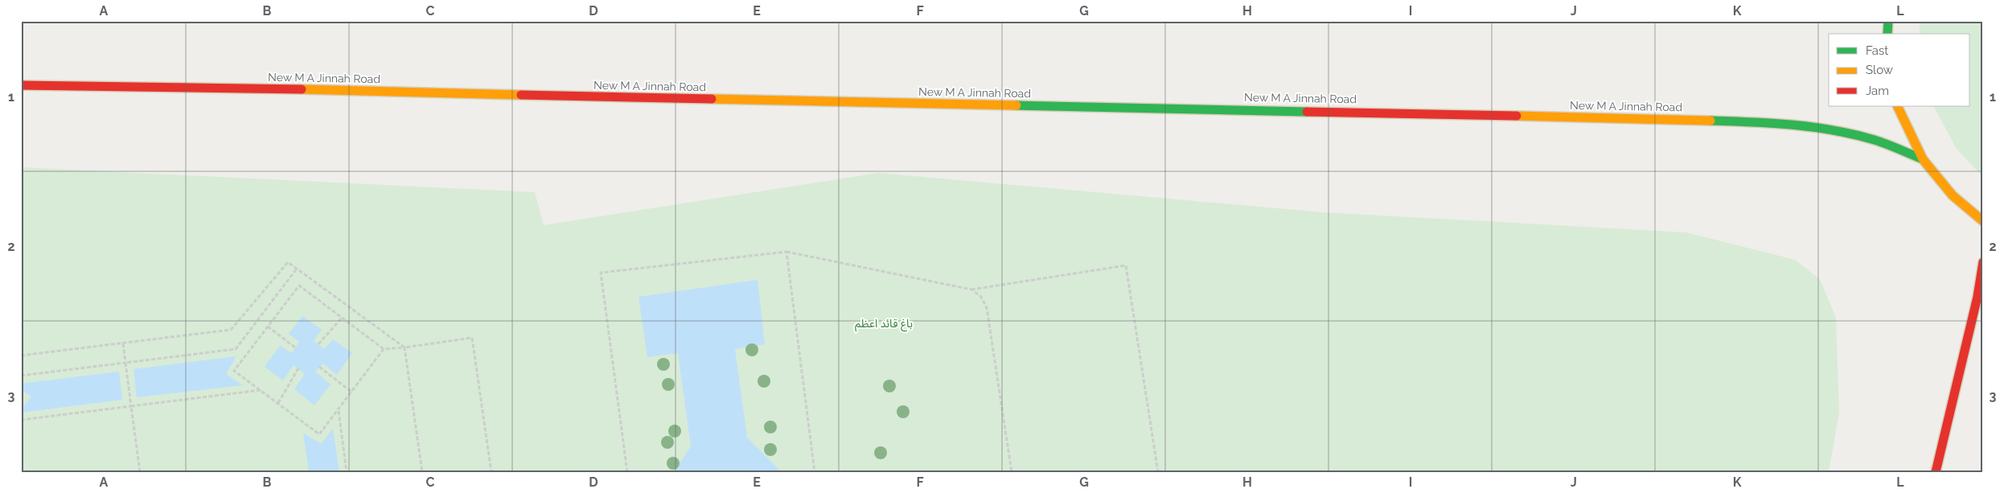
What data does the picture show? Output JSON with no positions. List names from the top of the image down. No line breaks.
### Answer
{"streets":{"main road":["New M A Jinnah Road"]},"parks":["باغ قائد اعظم"],"legend":["Fast","Slow","Jam"],"grid":{"columns":["A","B","C","D","E","F","G","H","I","J","K","L"],"rows":["1","2","3"]}}
